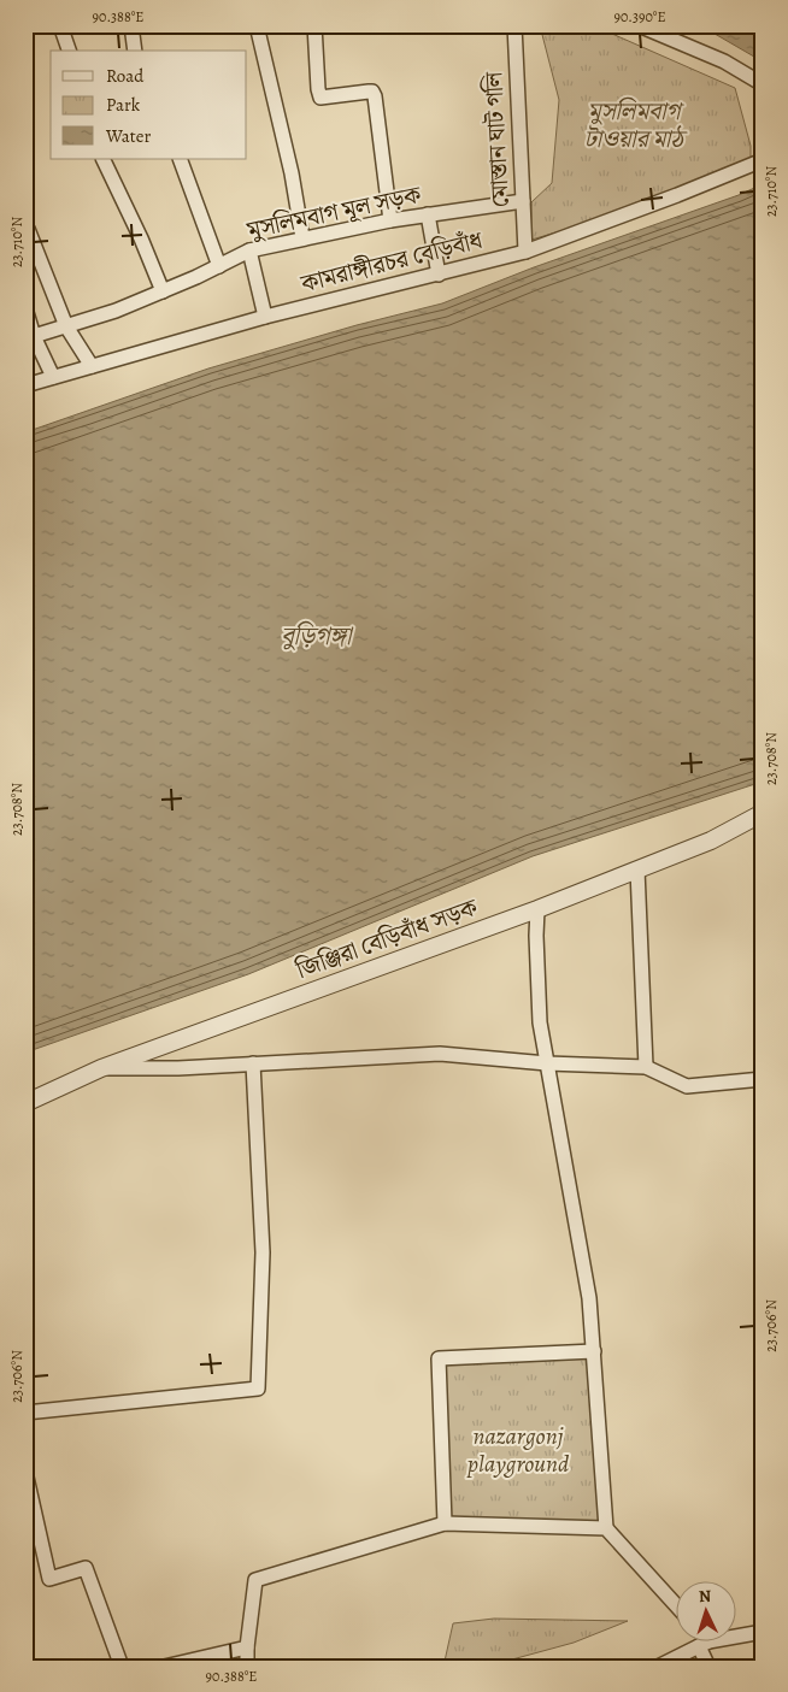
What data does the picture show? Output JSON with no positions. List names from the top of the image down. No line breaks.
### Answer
{"streets":{"street":["মোস্তান ঘাট গলি","মুসলিমবাগ মূল সড়ক","কামরাঙ্গীরচর বেড়িবাঁধ","জিঞ্জিরা বেড়িবাঁধ সড়ক"]},"crossings":[["মোস্তান ঘাট গলি","মুসলিমবাগ মূল সড়ক"],["মোস্তান ঘাট গলি","কামরাঙ্গীরচর বেড়িবাঁধ"]],"water":["বুড়িগঙ্গা"],"parks":["মুসলিমবাগ টাওয়ার মাঠ","nazargonj playground"],"legend":["Road","Park","Water"],"north":"top","coordinates":["90.388°E","90.390°E","23.710°N","23.708°N","23.706°N"]}
